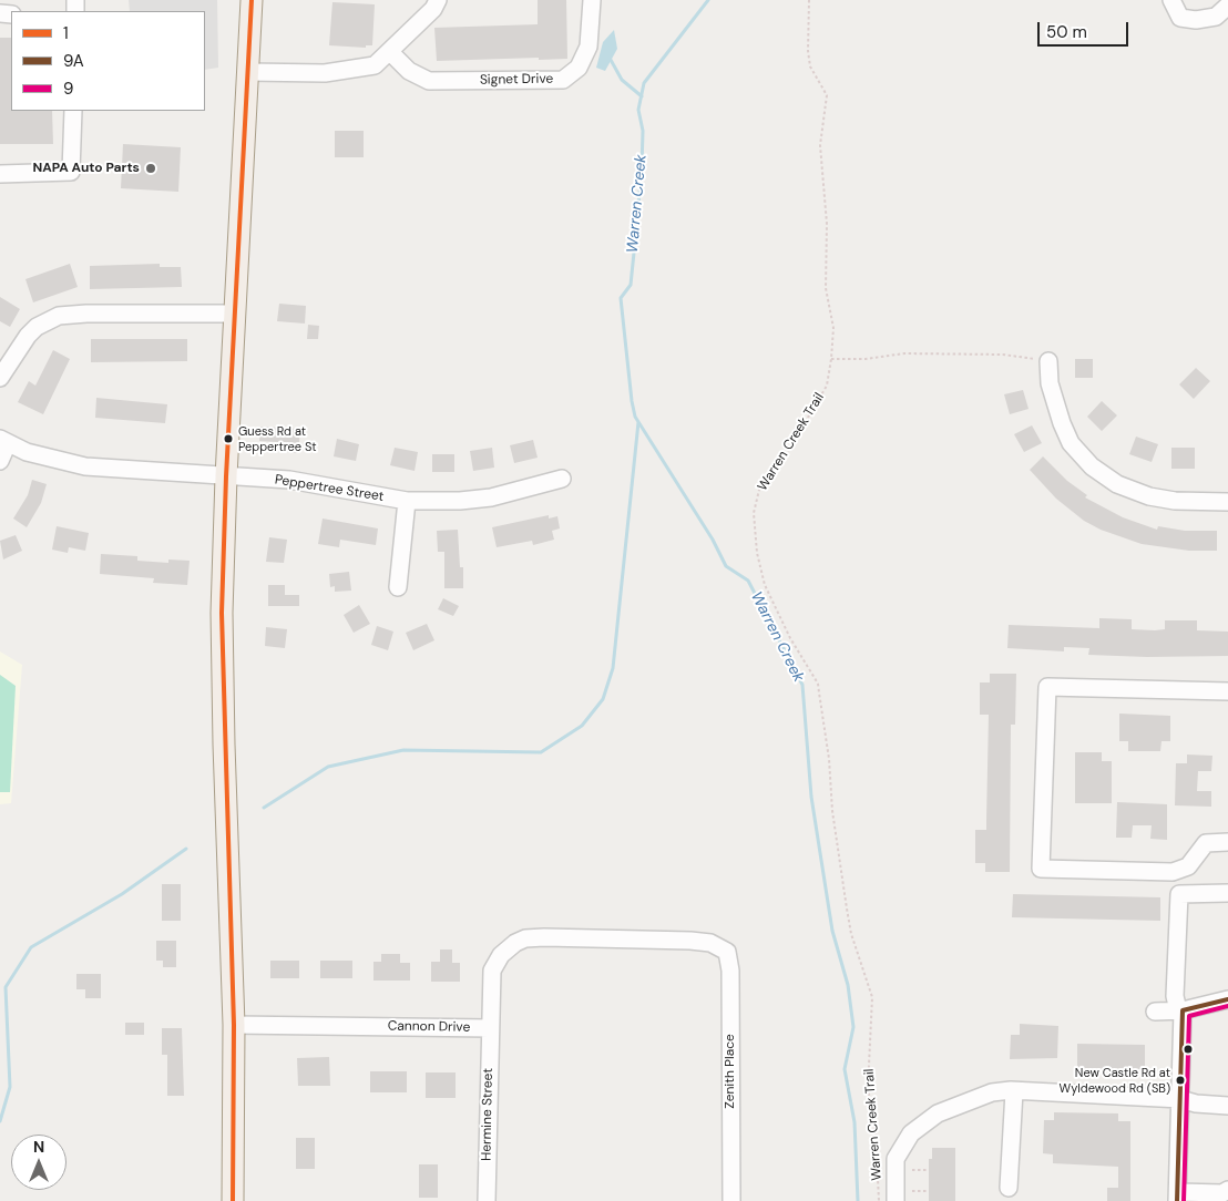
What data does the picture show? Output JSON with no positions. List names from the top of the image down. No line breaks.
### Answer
{"streets":{"street":["Signet Drive","Peppertree Street","Cannon Drive","Zenith Place","Hermine Street"],"path":["Warren Creek Trail"]},"crossings":[["Cannon Drive","Zenith Place"],["Cannon Drive","Hermine Street"]],"water":["Warren Creek"],"places":["NAPA Auto Parts","Guess Rd at Peppertree St","New Castle Rd at Wyldewood Rd (SB)"],"lines":["transit line 1","transit line 9A","transit line 9"],"legend":["1","9A","9"],"scale_bar":"50 m","north":"top"}
